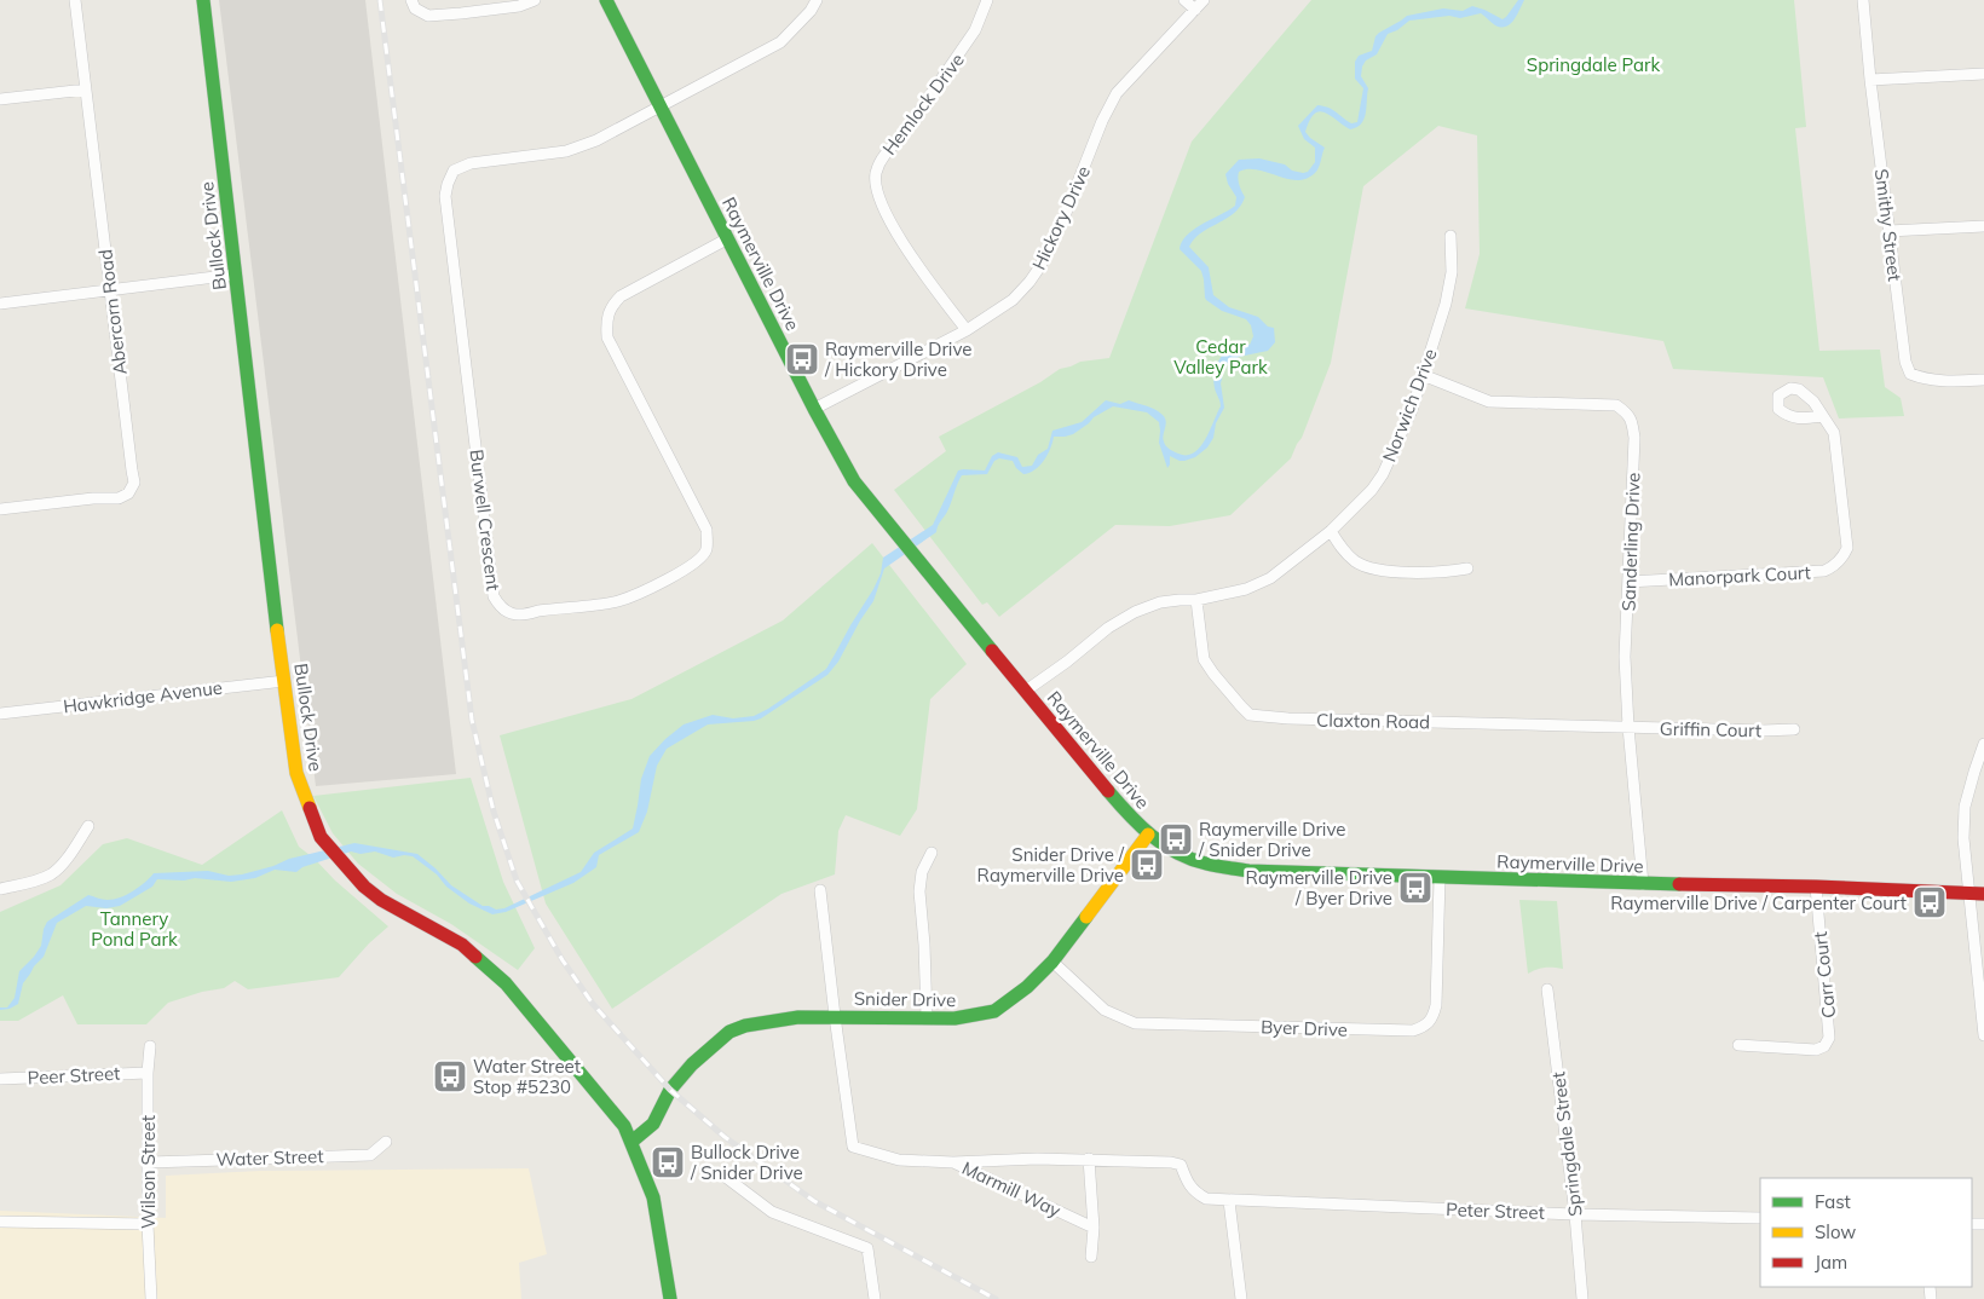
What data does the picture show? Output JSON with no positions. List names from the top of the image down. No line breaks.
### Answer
{"streets":{"street":["Hemlock Drive","Hickory Drive","Smithy Street","Bullock Drive","Raymerville Drive","Abercorn Road","Norwich Drive","Burwell Crescent","Sanderling Drive","Manorpark Court","Hawkridge Avenue","Claxton Road","Griffin Court","Carr Court","Snider Drive","Byer Drive","Peer Street","Springdale Street","Water Street","Wilson Street","Marmill Way","Peter Street"]},"crossings":[["Hemlock Drive","Hickory Drive"],["Hickory Drive","Raymerville Drive"],["Bullock Drive","Hawkridge Avenue"],["Bullock Drive","Snider Drive"],["Raymerville Drive","Norwich Drive"],["Raymerville Drive","Burwell Crescent"],["Raymerville Drive","Sanderling Drive"],["Raymerville Drive","Carr Court"],["Raymerville Drive","Snider Drive"],["Raymerville Drive","Byer Drive"],["Norwich Drive","Sanderling Drive"],["Norwich Drive","Claxton Road"],["Sanderling Drive","Manorpark Court"],["Sanderling Drive","Claxton Road"],["Sanderling Drive","Griffin Court"],["Claxton Road","Griffin Court"],["Snider Drive","Byer Drive"],["Peer Street","Wilson Street"],["Springdale Street","Peter Street"],["Water Street","Wilson Street"],["Marmill Way","Peter Street"]],"parks":["Springdale Park","Cedar Valley Park","Tannery Pond Park"],"places":{"bus stop":["Raymerville Drive / Hickory Drive","Raymerville Drive / Snider Drive","Snider Drive / Raymerville Drive","Raymerville Drive / Byer Drive","Raymerville Drive / Carpenter Court","Water Street Stop #5230","Bullock Drive / Snider Drive"]},"legend":["Fast","Slow","Jam"]}
